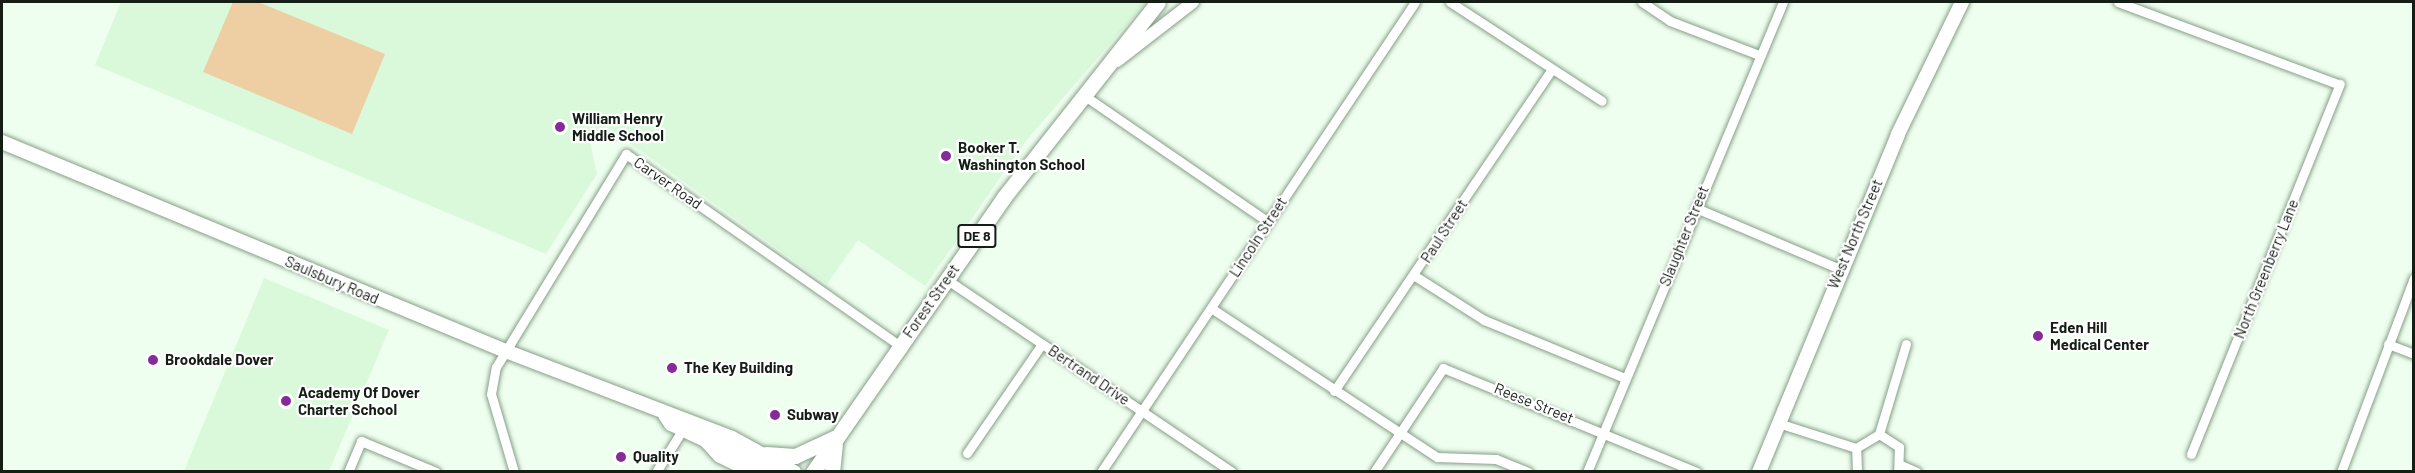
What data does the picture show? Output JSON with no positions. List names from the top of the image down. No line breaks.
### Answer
{"streets":{"highway":["DE 8","Forest Street"],"main road":["West North Street","Saulsbury Road"],"street":["Carver Road","Paul Street","Slaughter Street","Lincoln Street","North Greenberry Lane","Bertrand Drive","Reese Street"]},"crossings":[["Carver Road","Saulsbury Road"],["Carver Road","Forest Street"],["Slaughter Street","Reese Street"],["Lincoln Street","Bertrand Drive"],["Forest Street","Bertrand Drive"]],"places":["William Henry Middle School","Booker T. Washington School","Eden Hill Medical Center","Brookdale Dover","The Key Building","Academy Of Dover Charter School","Subway","Quality"]}
